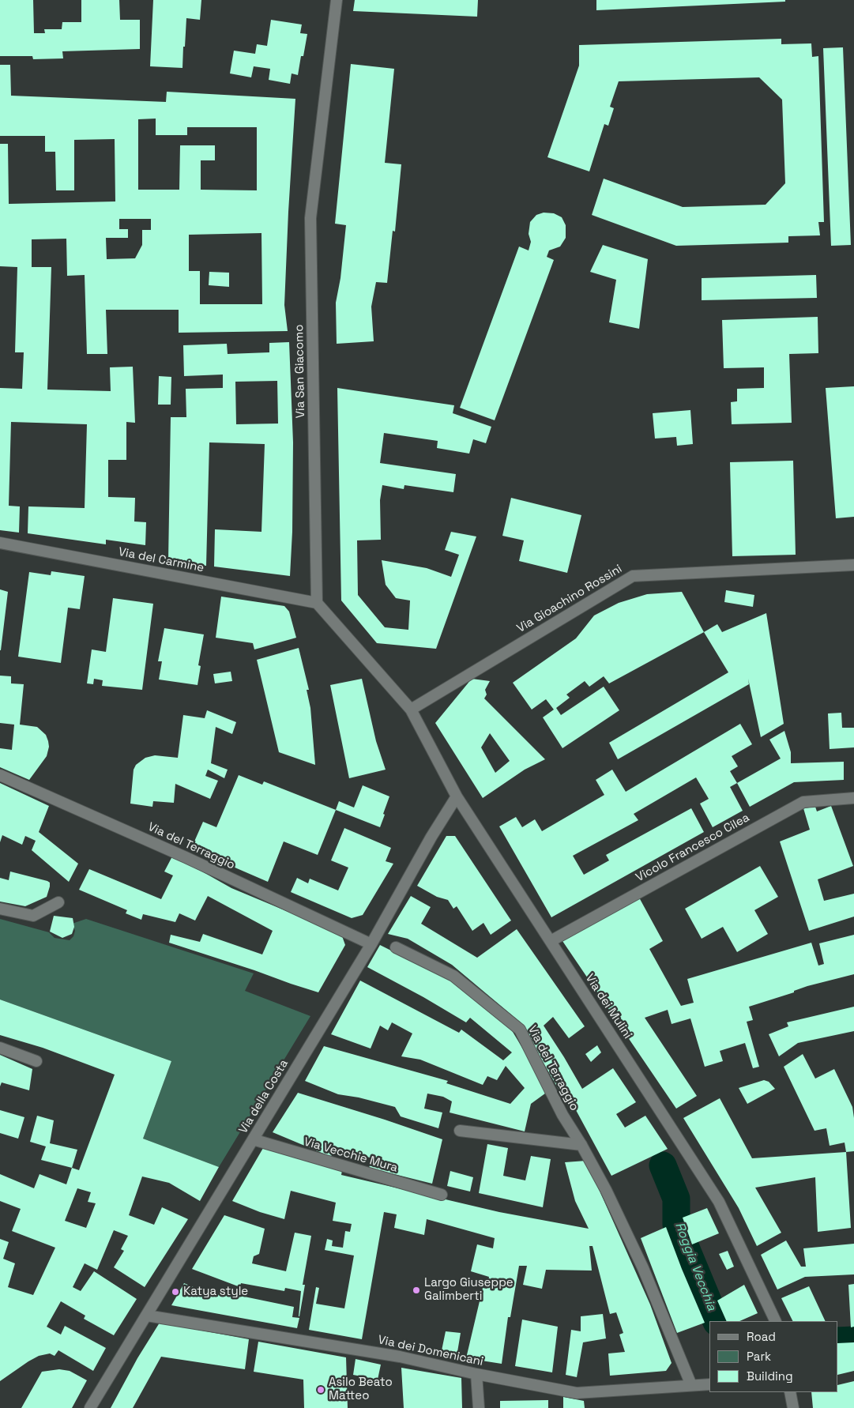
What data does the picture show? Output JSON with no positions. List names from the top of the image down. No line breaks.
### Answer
{"streets":{"street":["Via San Giacomo","Via del Carmine","Via Gioachino Rossini","Via del Terraggio","Vicolo Francesco Cilea","Via dei Mulini","Via della Costa","Via Vecchie Mura","Via dei Domenicani"]},"crossings":[["Via San Giacomo","Via del Carmine"],["Via Gioachino Rossini","Via dei Mulini"],["Via del Terraggio","Via della Costa"],["Via del Terraggio","Via dei Domenicani"],["Vicolo Francesco Cilea","Via dei Mulini"],["Via dei Mulini","Via della Costa"],["Via della Costa","Via Vecchie Mura"],["Via della Costa","Via dei Domenicani"]],"water":["Roggia Vecchia"],"places":["Largo Giuseppe Galimberti","Katya style","Asilo Beato Matteo"],"legend":["Road","Park","Building"]}
